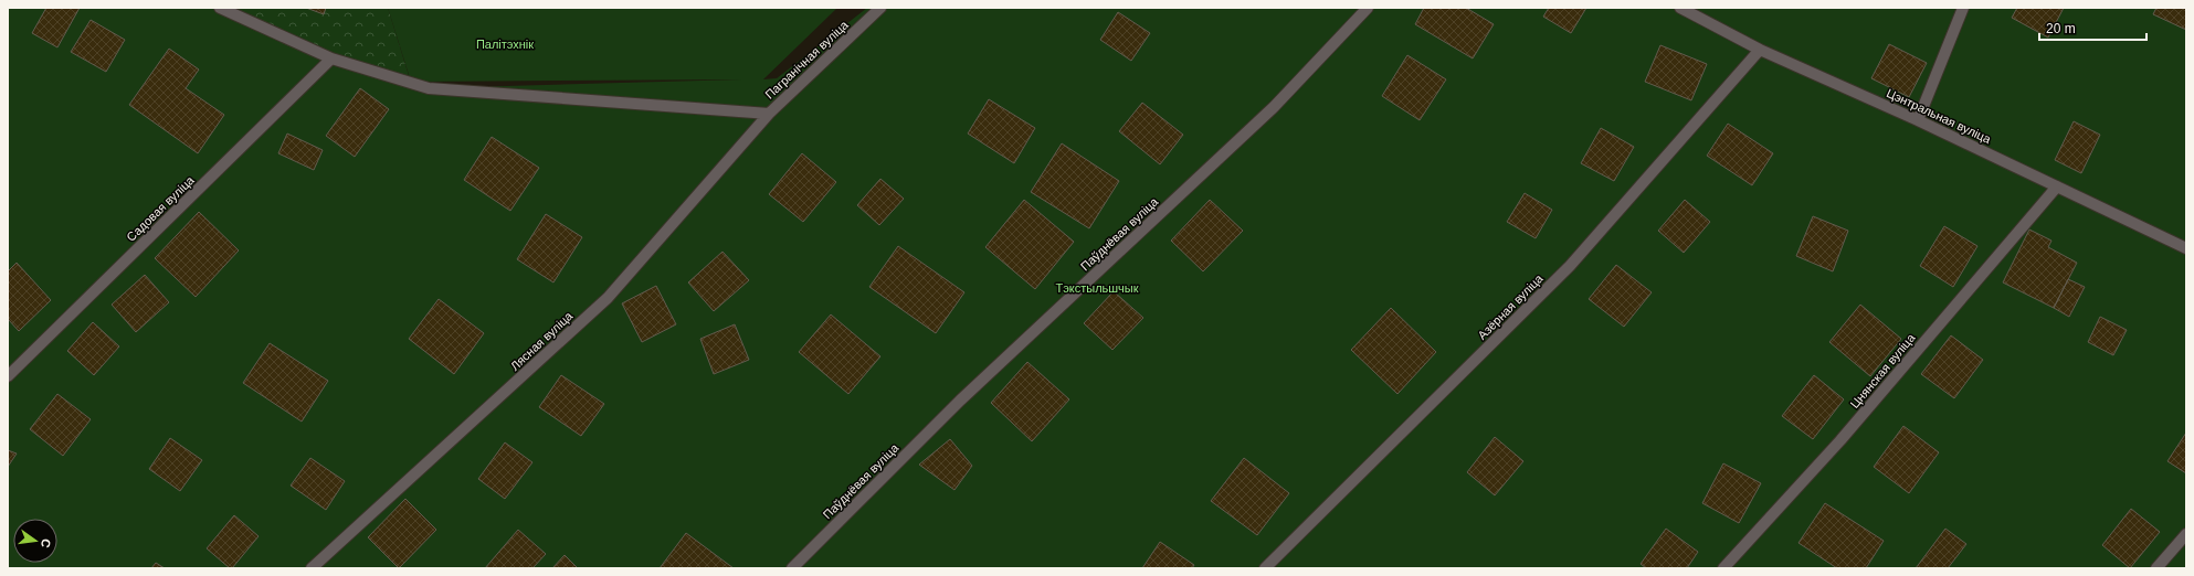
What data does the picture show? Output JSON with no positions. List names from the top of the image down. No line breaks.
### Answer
{"streets":{"street":["Пагранічная вуліца","Цэнтральная вуліца","Садовая вуліца","Паўднёвая вуліца","Азёрная вуліца","Лясная вуліца","Цнянская вуліца"]},"crossings":[["Пагранічная вуліца","Лясная вуліца"],["Цэнтральная вуліца","Азёрная вуліца"],["Цэнтральная вуліца","Цнянская вуліца"]],"parks":["Палітэхнік","Тэкстыльшчык"],"scale_bar":"20 m","north":"right"}
